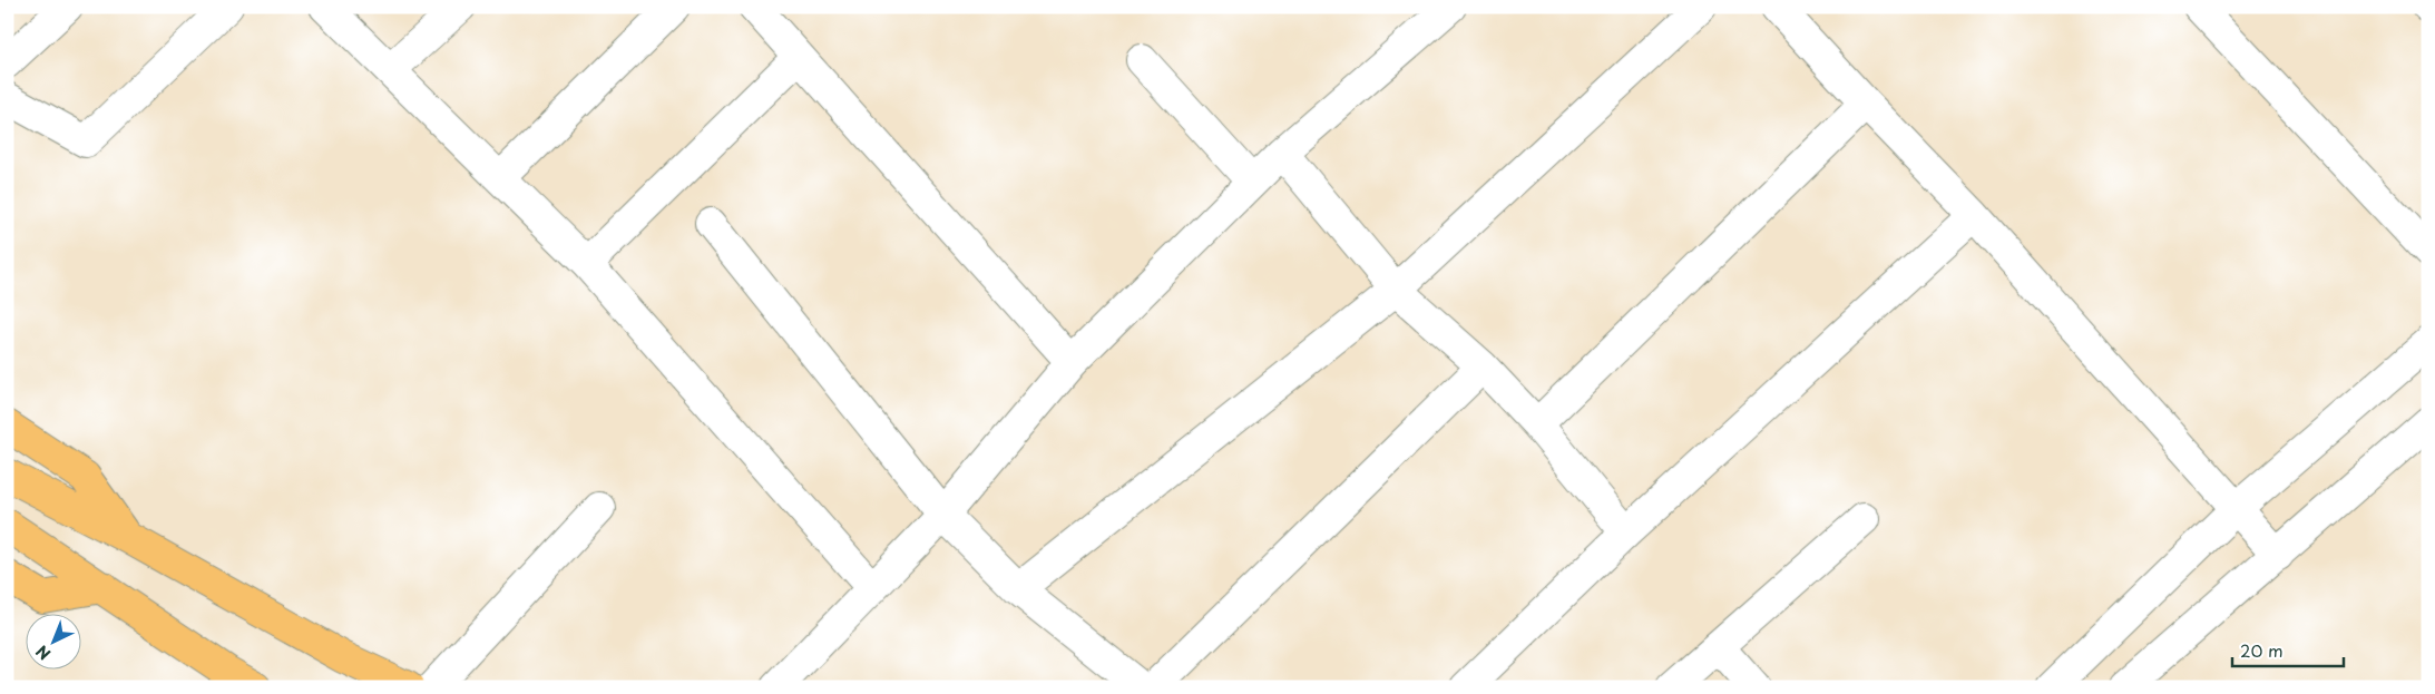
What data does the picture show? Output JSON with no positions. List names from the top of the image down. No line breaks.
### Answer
{"scale_bar":"20 m","north":"bottom left"}
